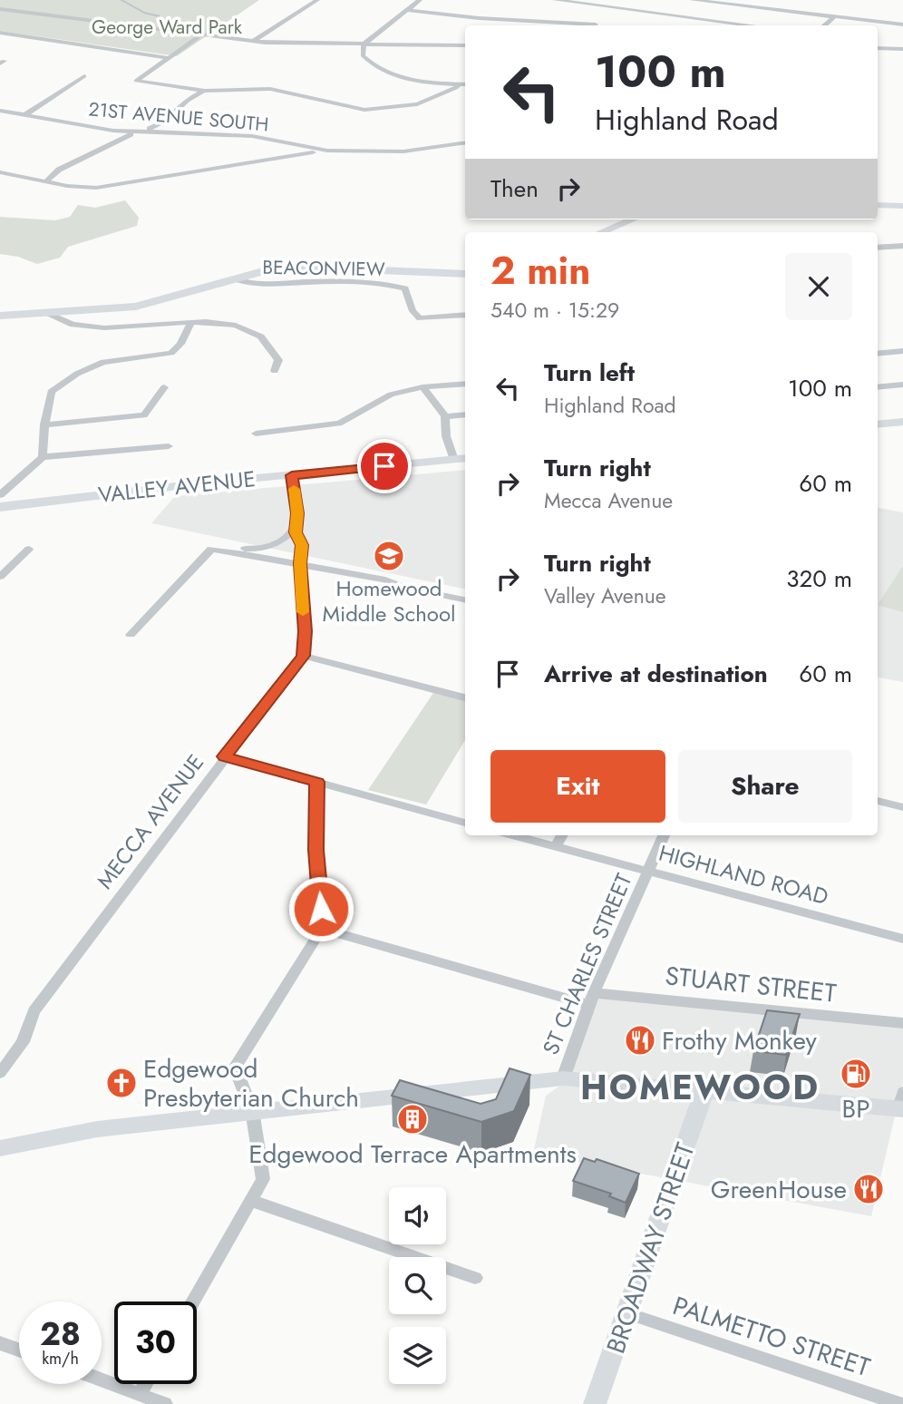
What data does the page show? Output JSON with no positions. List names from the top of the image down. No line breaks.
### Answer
{"streets":{"main road":["VALLEY AVENUE","BROADWAY STREET"],"street":["21ST AVENUE SOUTH","BEACONVIEW","MECCA AVENUE","HIGHLAND ROAD","ST CHARLES STREET","STUART STREET","PALMETTO STREET"]},"crossings":[["HIGHLAND ROAD","ST CHARLES STREET"],["ST CHARLES STREET","STUART STREET"],["BROADWAY STREET","PALMETTO STREET"]],"districts":["HOMEWOOD"],"parks":["George Ward Park"],"places":{"school or university":["Homewood Middle School"],"restaurant":["Frothy Monkey","GreenHouse"],"fuel station":["BP"],"church":["Edgewood Presbyterian Church"],"building":["Edgewood Terrace Apartments"]},"page":{"turn":["100 m","Highland Road"],"then":"Then","heading":["2 min","540 m · 15:29"],"list":[{"name":"Turn left","note":"Highland Road","value":"100 m"},{"name":"Turn right","note":"Mecca Avenue","value":"60 m"},{"name":"Turn right","note":"Valley Avenue","value":"320 m"},{"name":"Arrive at destination","value":"60 m"}],"buttons":["Exit","Share"],"speed":"28 km/h","limit":"30"}}
